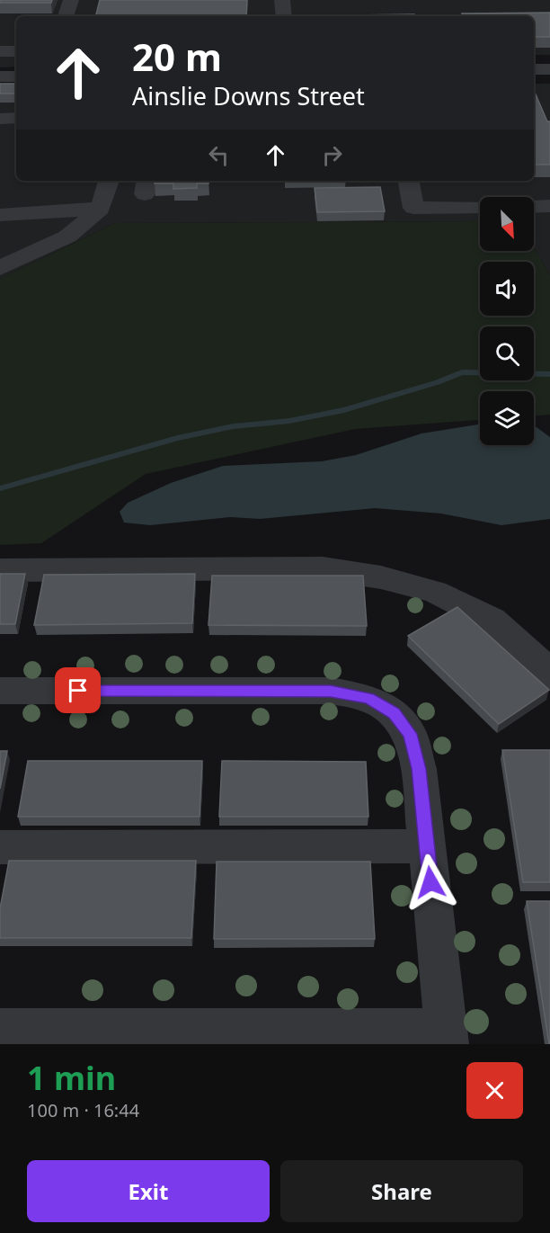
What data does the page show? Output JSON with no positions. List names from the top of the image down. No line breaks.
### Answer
{"north":"bottom right","page":{"turn":["20 m","Ainslie Downs Street"],"heading":["1 min","100 m · 16:44"],"buttons":["Exit","Share"]}}
